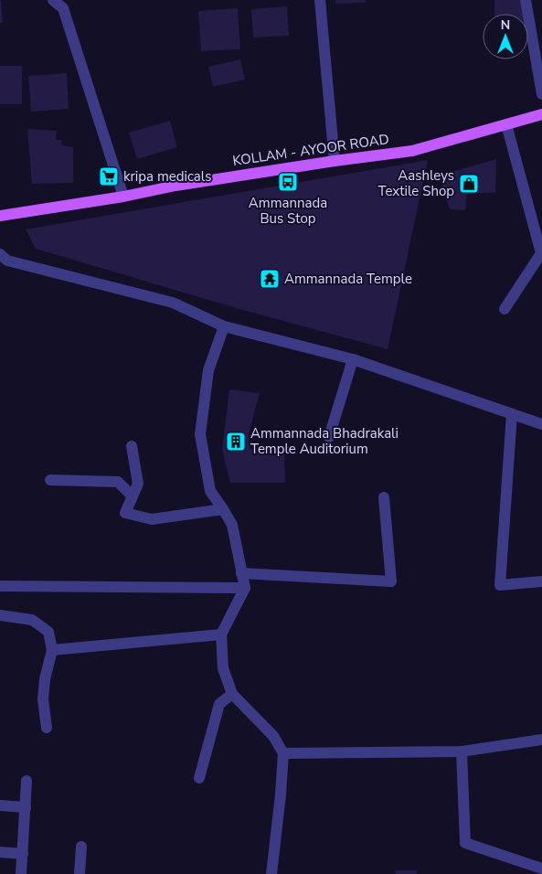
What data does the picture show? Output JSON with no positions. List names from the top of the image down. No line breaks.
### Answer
{"streets":{"main road":["KOLLAM - AYOOR ROAD"]},"places":{"supermarket":["kripa medicals"],"bus stop":["Ammannada Bus Stop"],"shop":["Aashleys Textile Shop"],"temple":["Ammannada Temple"],"building":["Ammannada Bhadrakali Temple Auditorium"]},"north":"top"}
